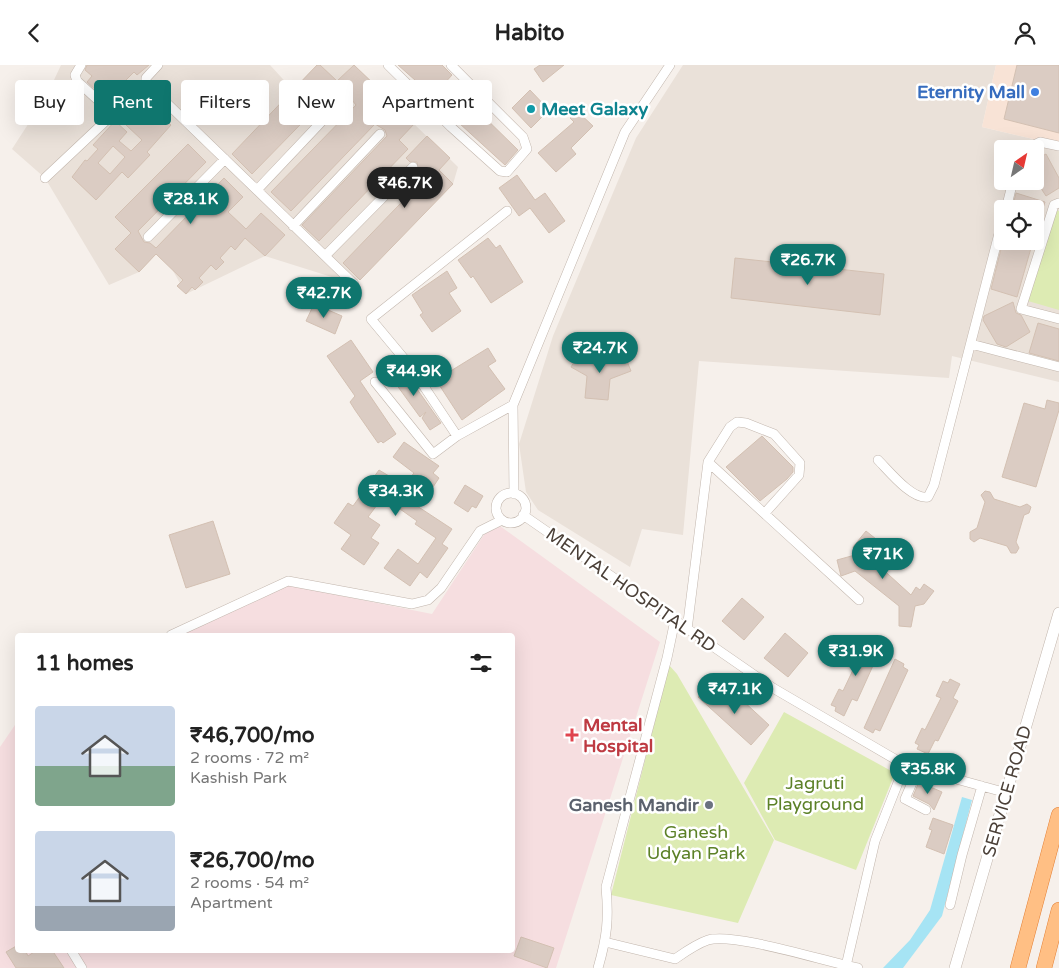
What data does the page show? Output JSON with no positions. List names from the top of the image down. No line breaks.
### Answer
{"streets":{"street":["MENTAL HOSPITAL RD","SERVICE ROAD"]},"crossings":[["MENTAL HOSPITAL RD","SERVICE ROAD"]],"parks":["Jagruti Playground","Ganesh Udyan Park"],"places":{"other":["Eternity Mall","Meet Galaxy","Ganesh Mandir"],"health":["Mental Hospital"]},"north":"top right","page":{"header":"Habito","chip":["Buy","Rent","Filters","New","Apartment"],"price":["₹46.7K","₹28.1K","₹26.7K","₹42.7K","₹24.7K","₹44.9K","₹34.3K","₹71K","₹31.9K","₹47.1K","₹35.8K"],"heading":"11 homes","list":[{"name":"₹46,700/mo","note":"2 rooms · 72 m² · Kashish Park"},{"name":"₹26,700/mo","note":"2 rooms · 54 m² · Apartment"}]}}
